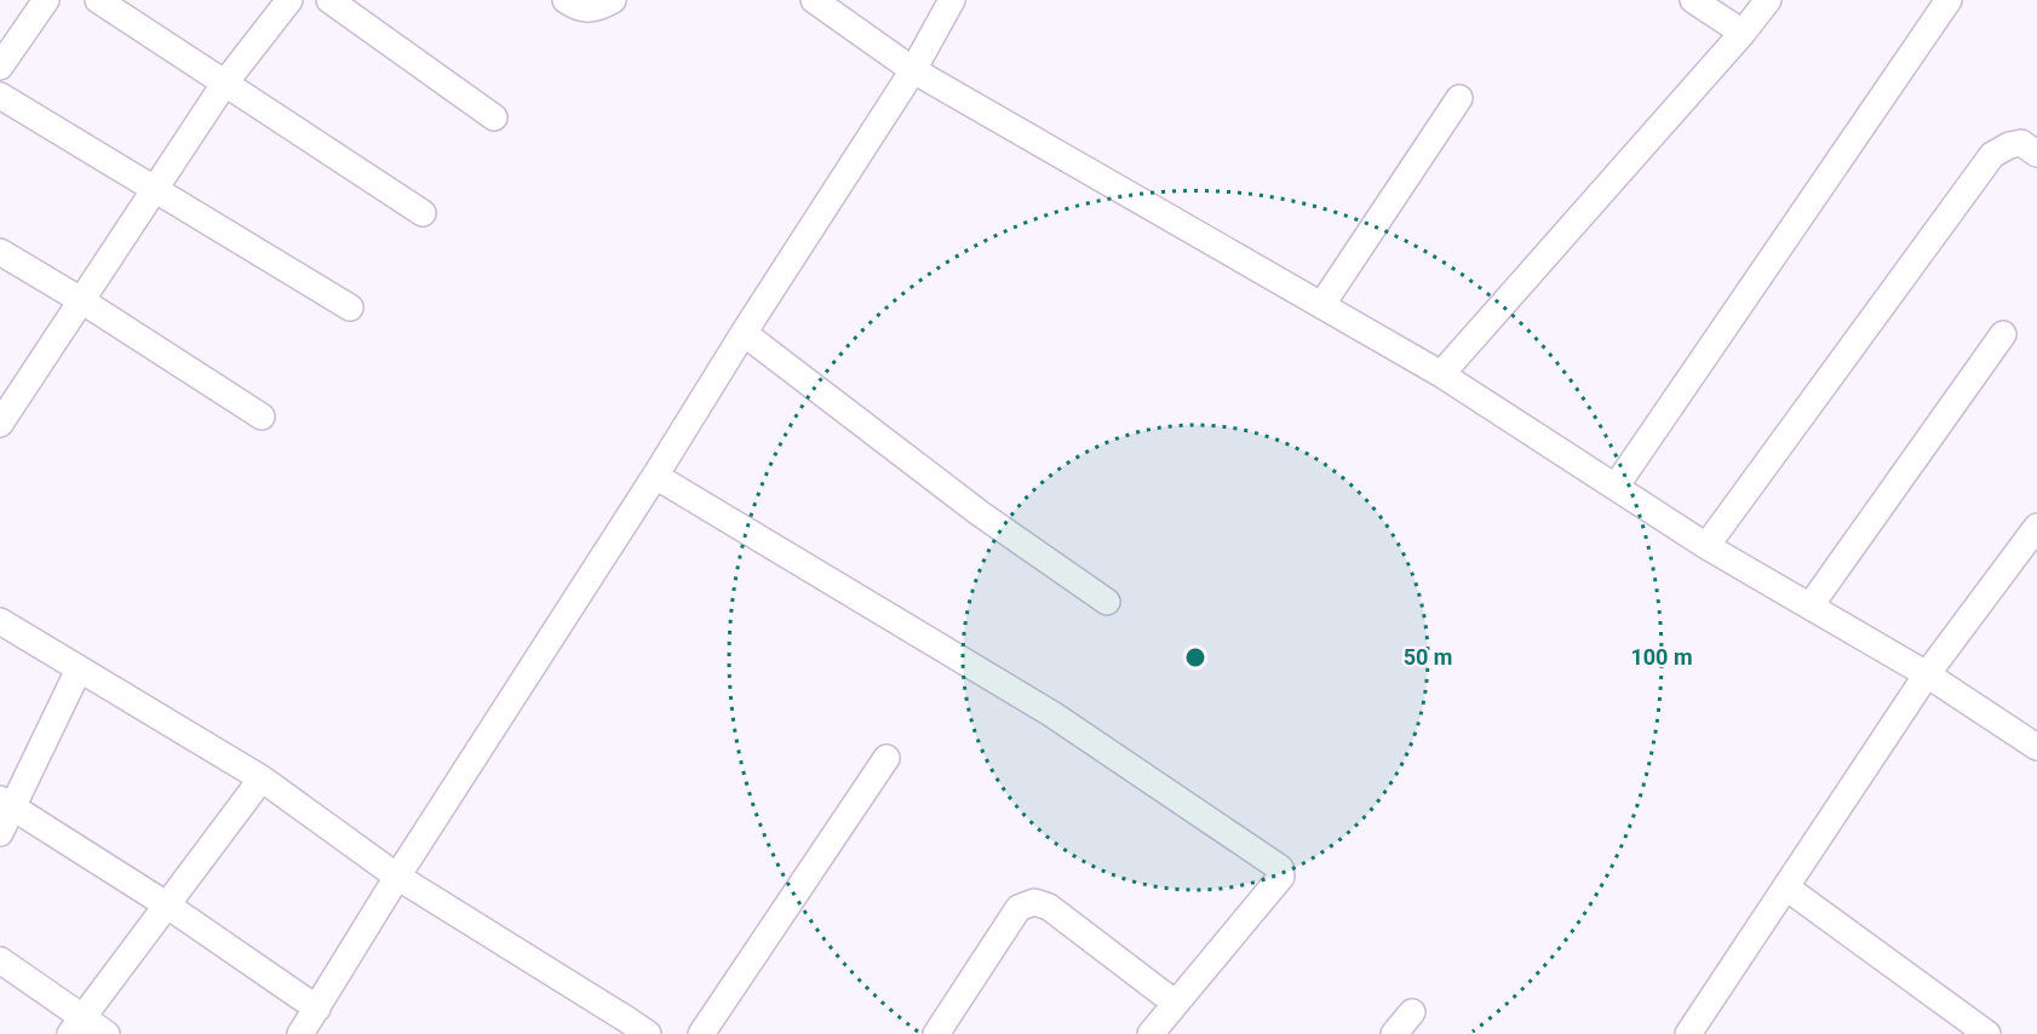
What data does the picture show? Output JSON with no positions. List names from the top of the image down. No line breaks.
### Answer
{"rings":["50 m","100 m"]}
